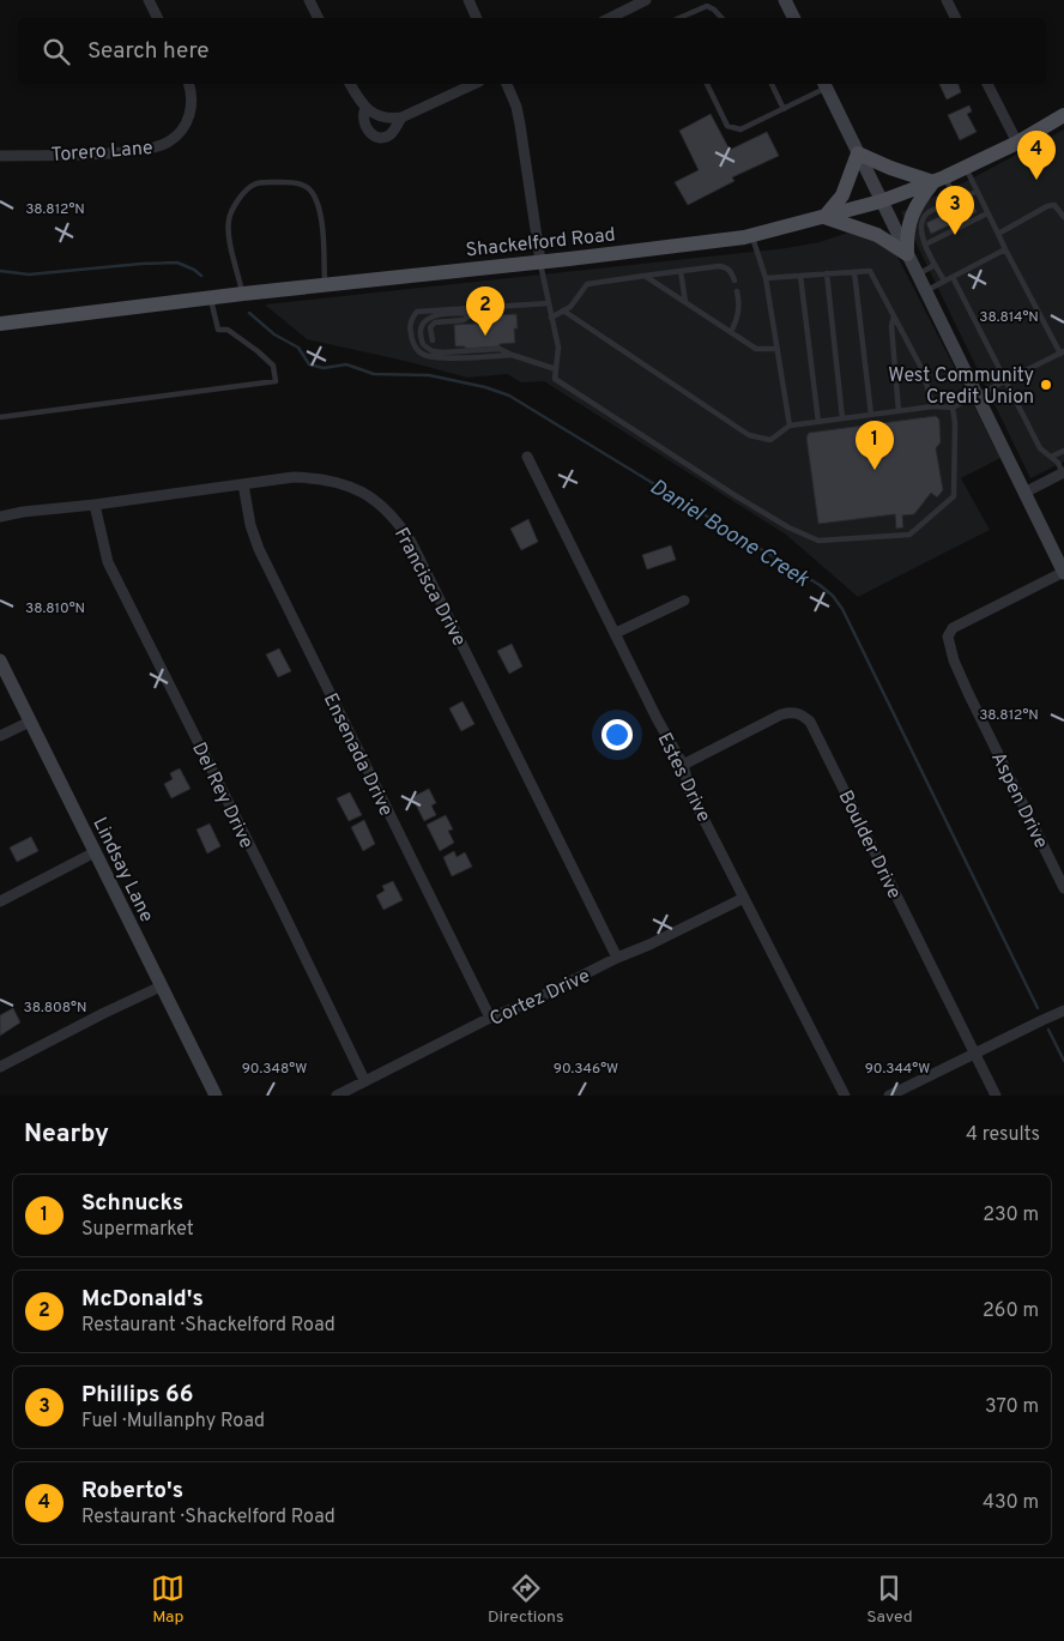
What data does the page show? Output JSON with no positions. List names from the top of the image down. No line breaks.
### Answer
{"streets":{"main road":["Shackelford Road"],"street":["Torero Lane","Francisca Drive","Ensenada Drive","Estes Drive","Del Rey Drive","Aspen Drive","Boulder Drive","Lindsay Lane","Cortez Drive"]},"crossings":[["Francisca Drive","Ensenada Drive"],["Francisca Drive","Del Rey Drive"],["Francisca Drive","Cortez Drive"],["Ensenada Drive","Cortez Drive"],["Estes Drive","Boulder Drive"],["Estes Drive","Cortez Drive"],["Del Rey Drive","Cortez Drive"]],"water":["Daniel Boone Creek"],"places":["West Community Credit Union"],"page":{"search":"Search here","pins":["4","3","2","1"],"heading":["Nearby","4 results"],"list":[{"mark":"1","name":"Schnucks","note":"Supermarket","value":"230 m"},{"mark":"2","name":"McDonald's","note":"Restaurant · Shackelford Road","value":"260 m"},{"mark":"3","name":"Phillips 66","note":"Fuel · Mullanphy Road","value":"370 m"},{"mark":"4","name":"Roberto's","note":"Restaurant · Shackelford Road","value":"430 m"}],"nav":["Map","Directions","Saved"]},"coordinates":["38.812°N","38.814°N","38.810°N","38.808°N","90.348°W","90.346°W","90.344°W"]}
